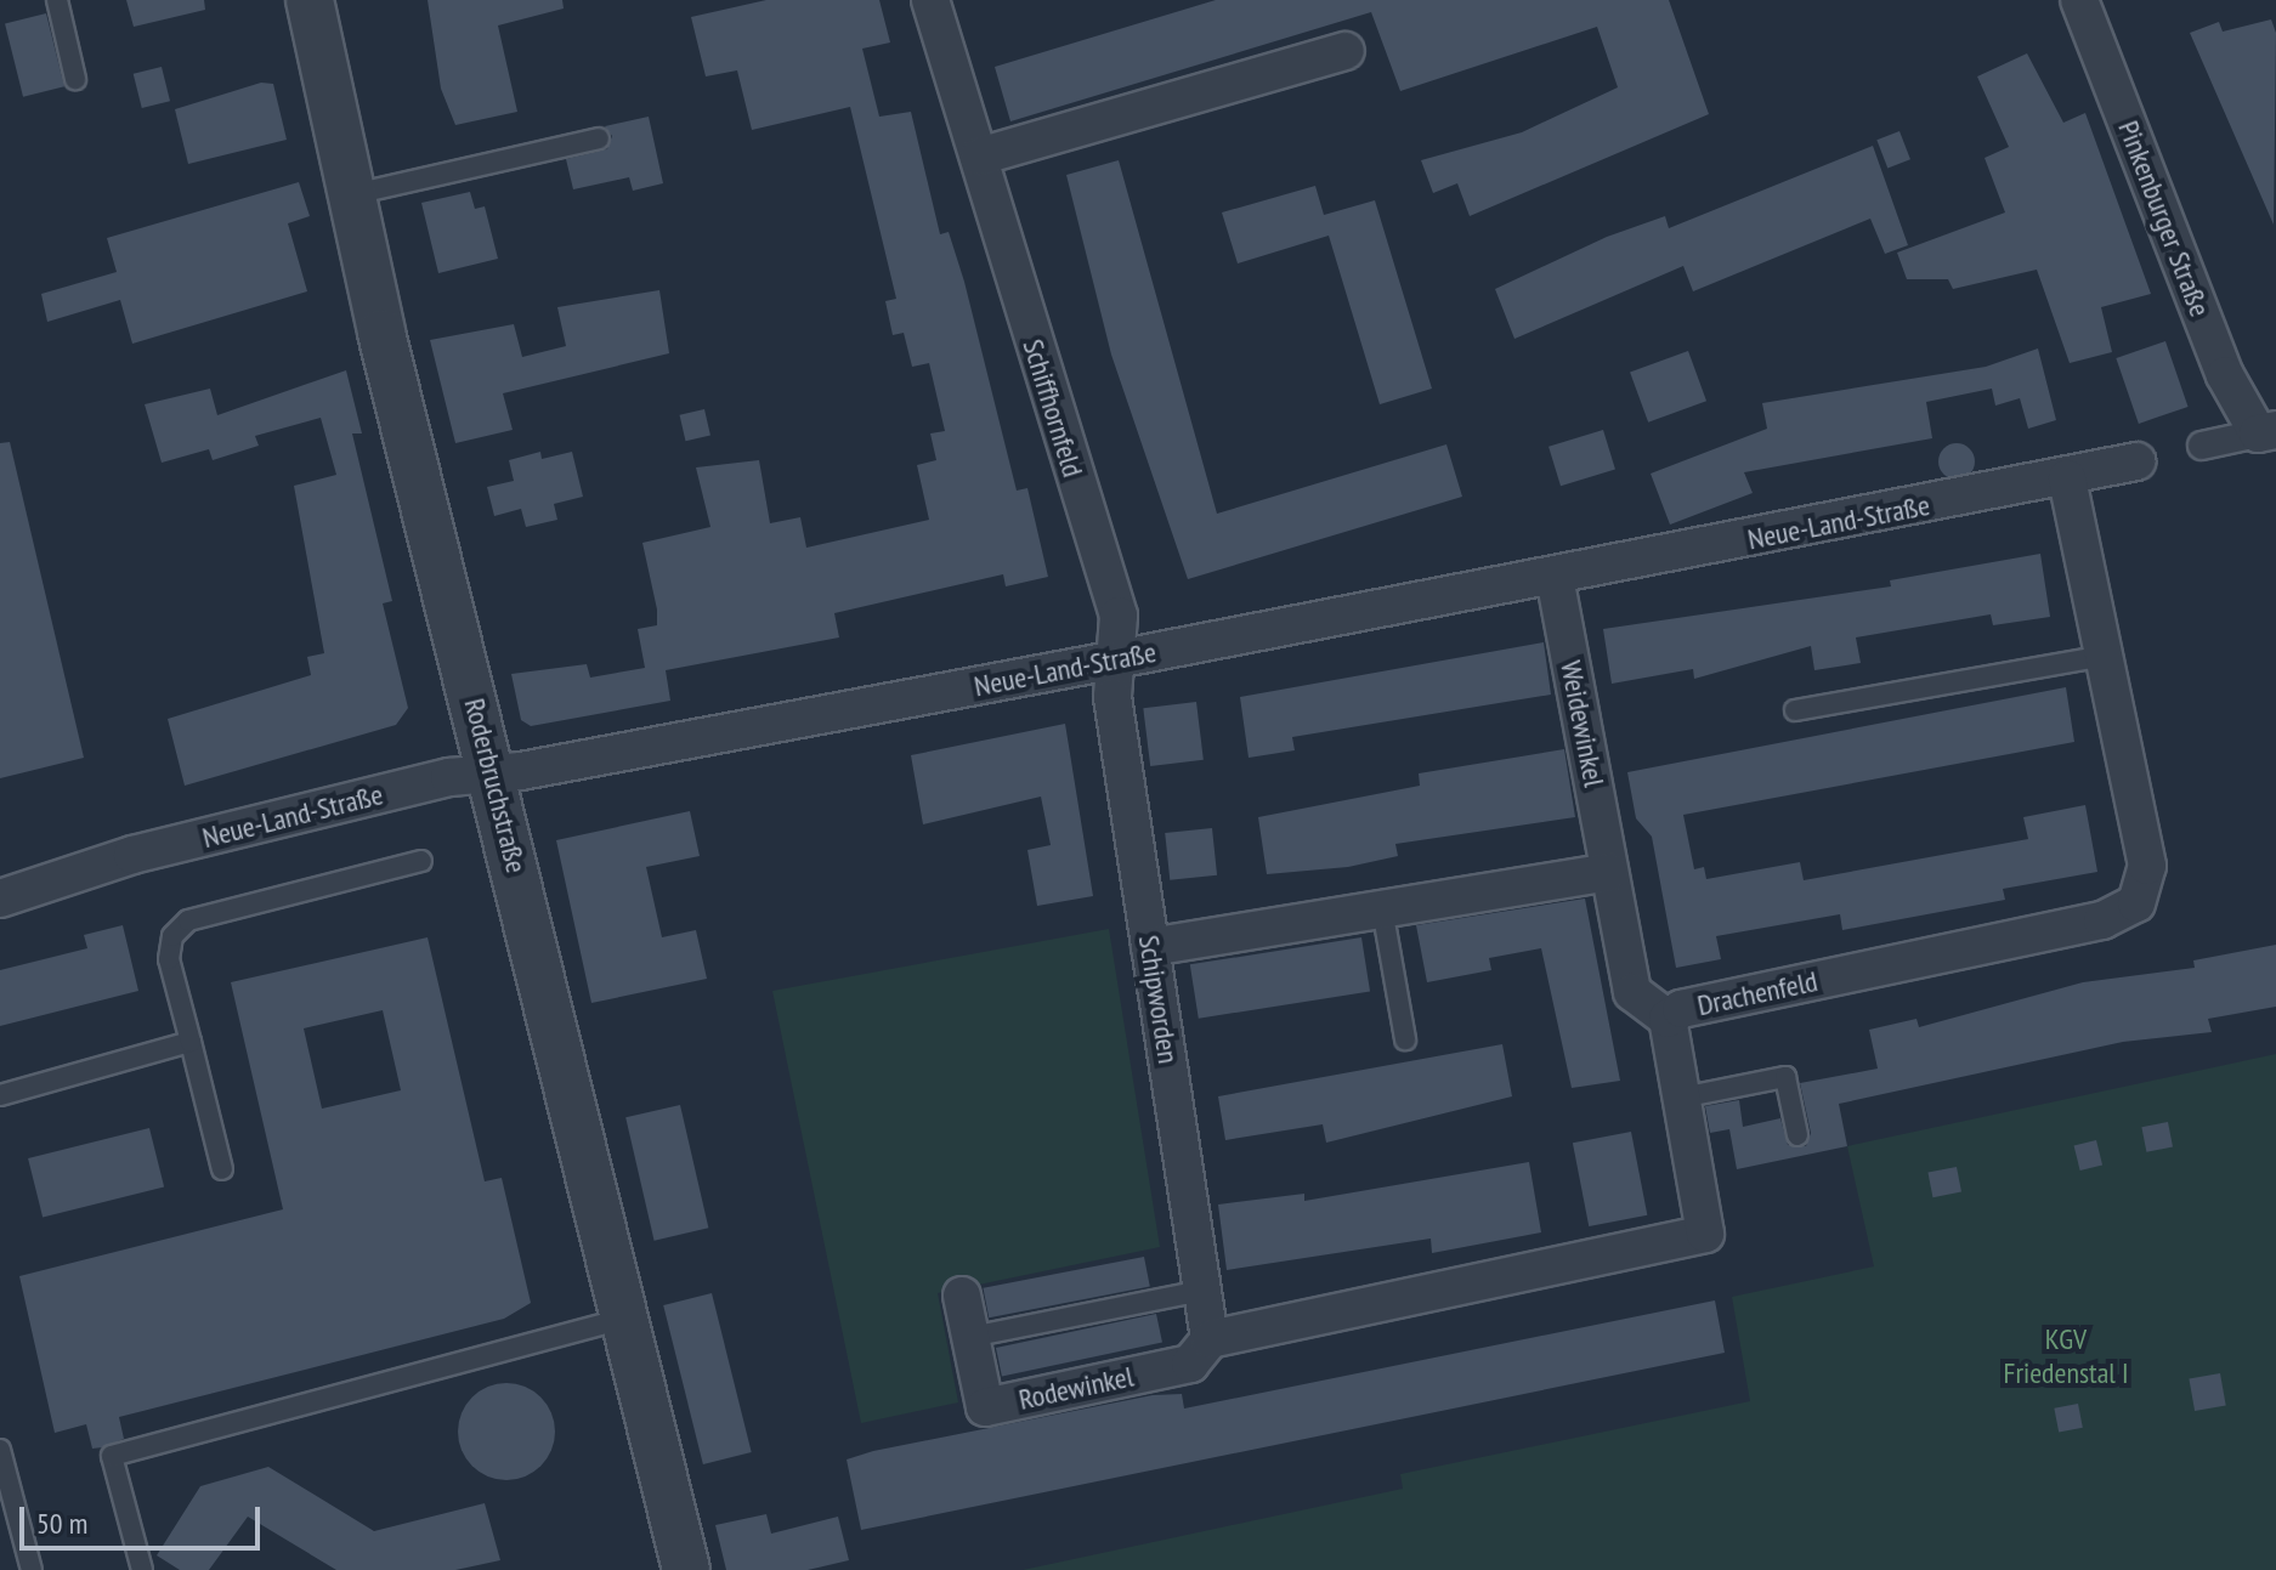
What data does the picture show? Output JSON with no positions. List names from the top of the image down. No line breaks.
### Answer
{"streets":{"street":["Pinkenburger Straße","Schiffhornfeld","Neue-Land-Straße","Weidewinkel","Roderbruchstraße","Drachenfeld","Schipworden","Rodewinkel"]},"crossings":[["Schiffhornfeld","Neue-Land-Straße"],["Schiffhornfeld","Schipworden"],["Neue-Land-Straße","Weidewinkel"],["Neue-Land-Straße","Roderbruchstraße"],["Neue-Land-Straße","Drachenfeld"],["Neue-Land-Straße","Schipworden"],["Weidewinkel","Drachenfeld"],["Drachenfeld","Schipworden"],["Drachenfeld","Rodewinkel"],["Schipworden","Rodewinkel"]],"parks":["KGV Friedenstal I"],"scale_bar":"50 m"}
